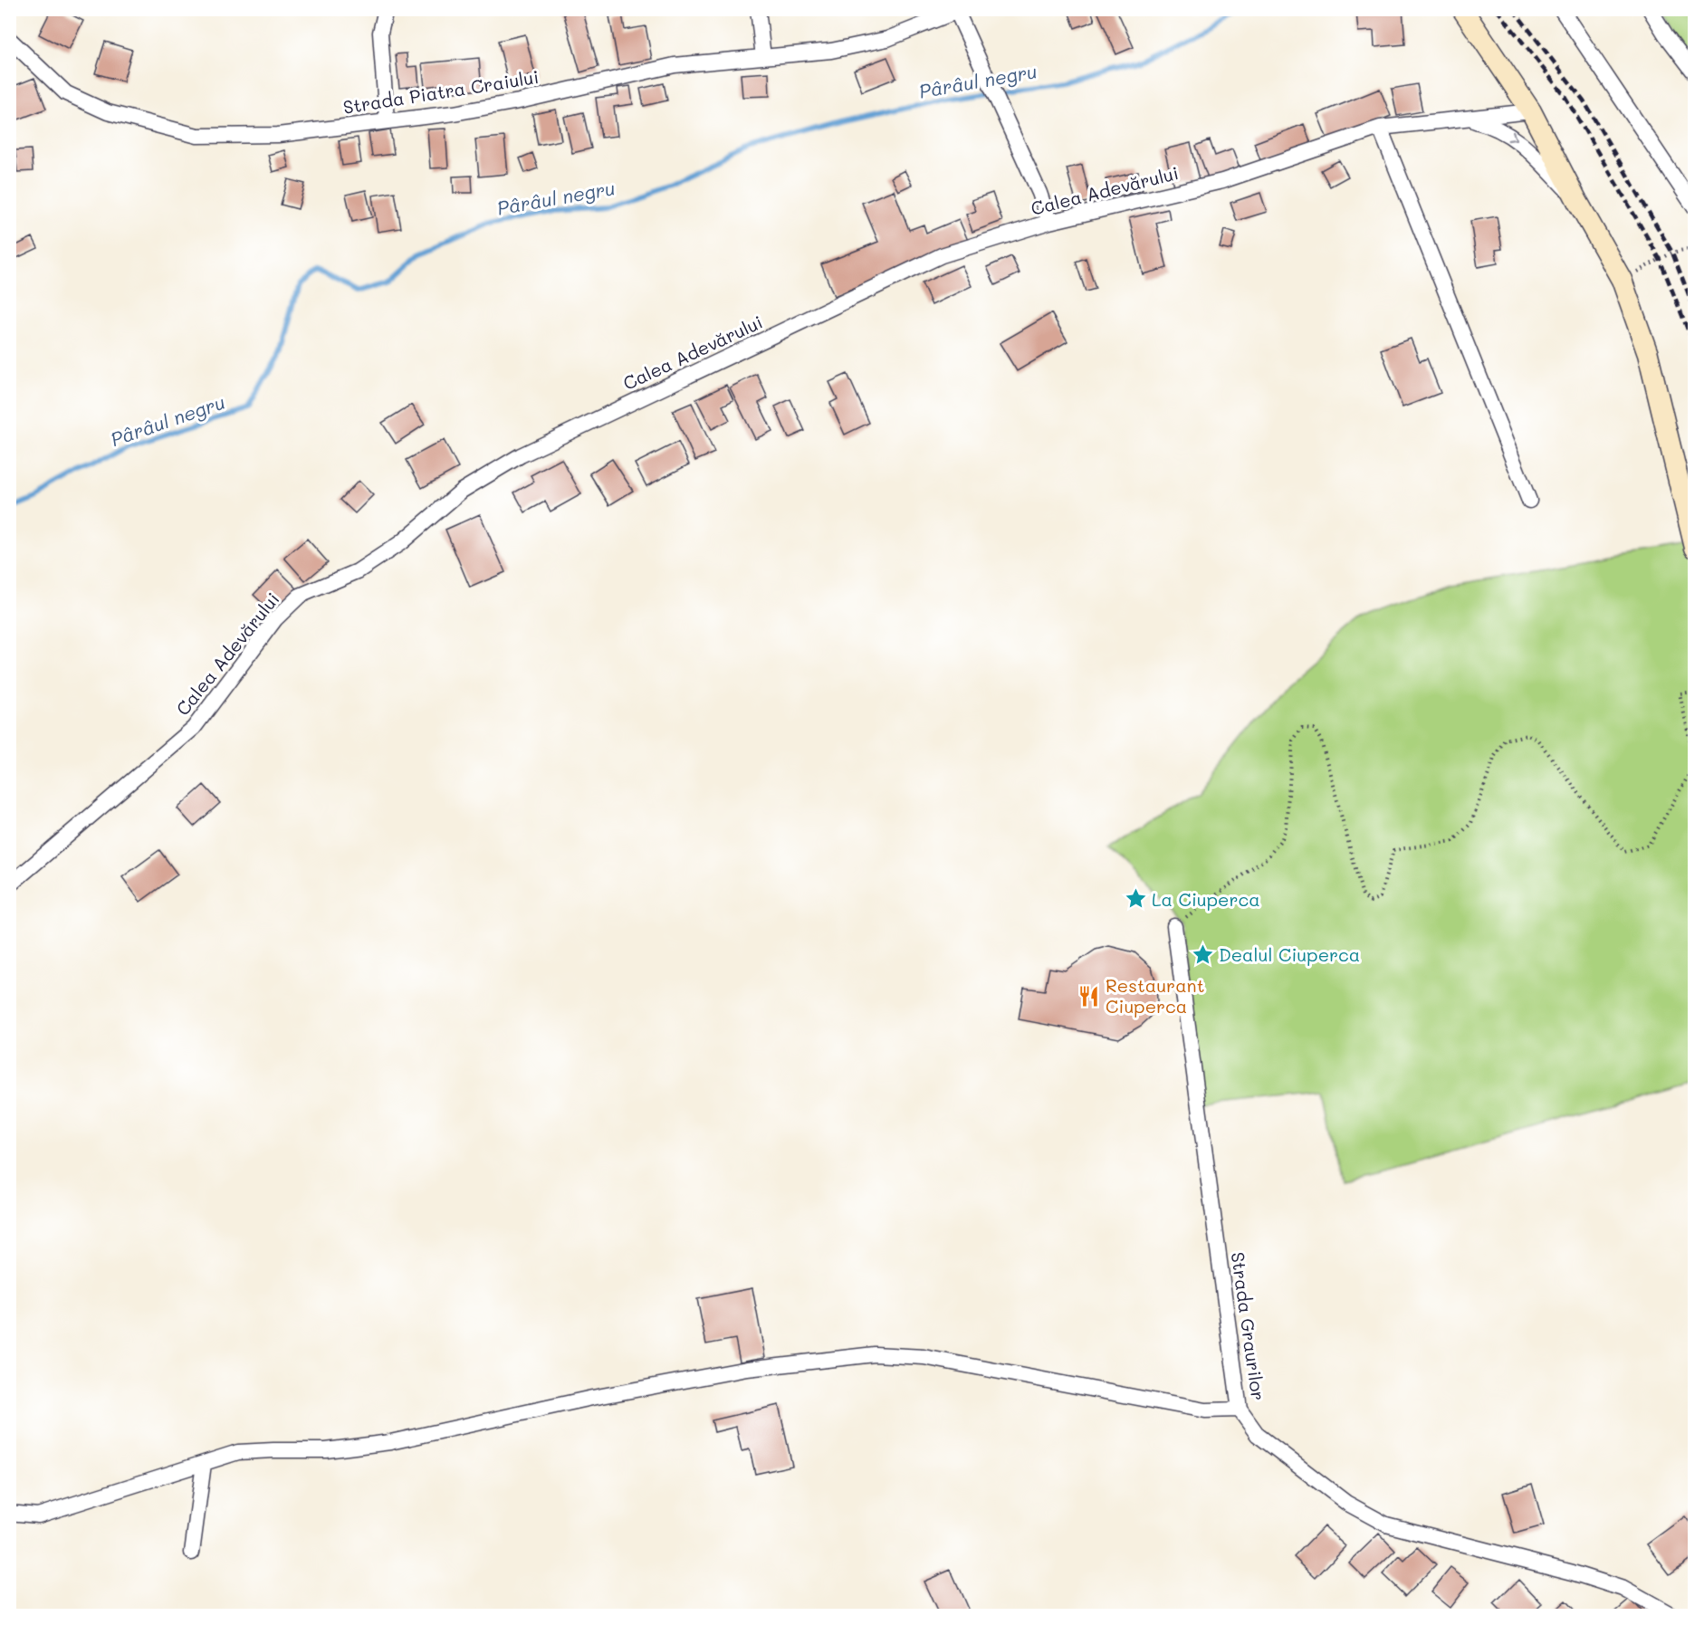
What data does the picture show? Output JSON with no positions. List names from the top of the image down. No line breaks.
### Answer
{"streets":{"street":["Strada Piatra Craiului","Calea Adevărului","Strada Graurilor"]},"water":["Pârâul negru"],"places":{"place":["La Ciuperca","Dealul Ciuperca"],"restaurant":["Restaurant Ciuperca"]}}
